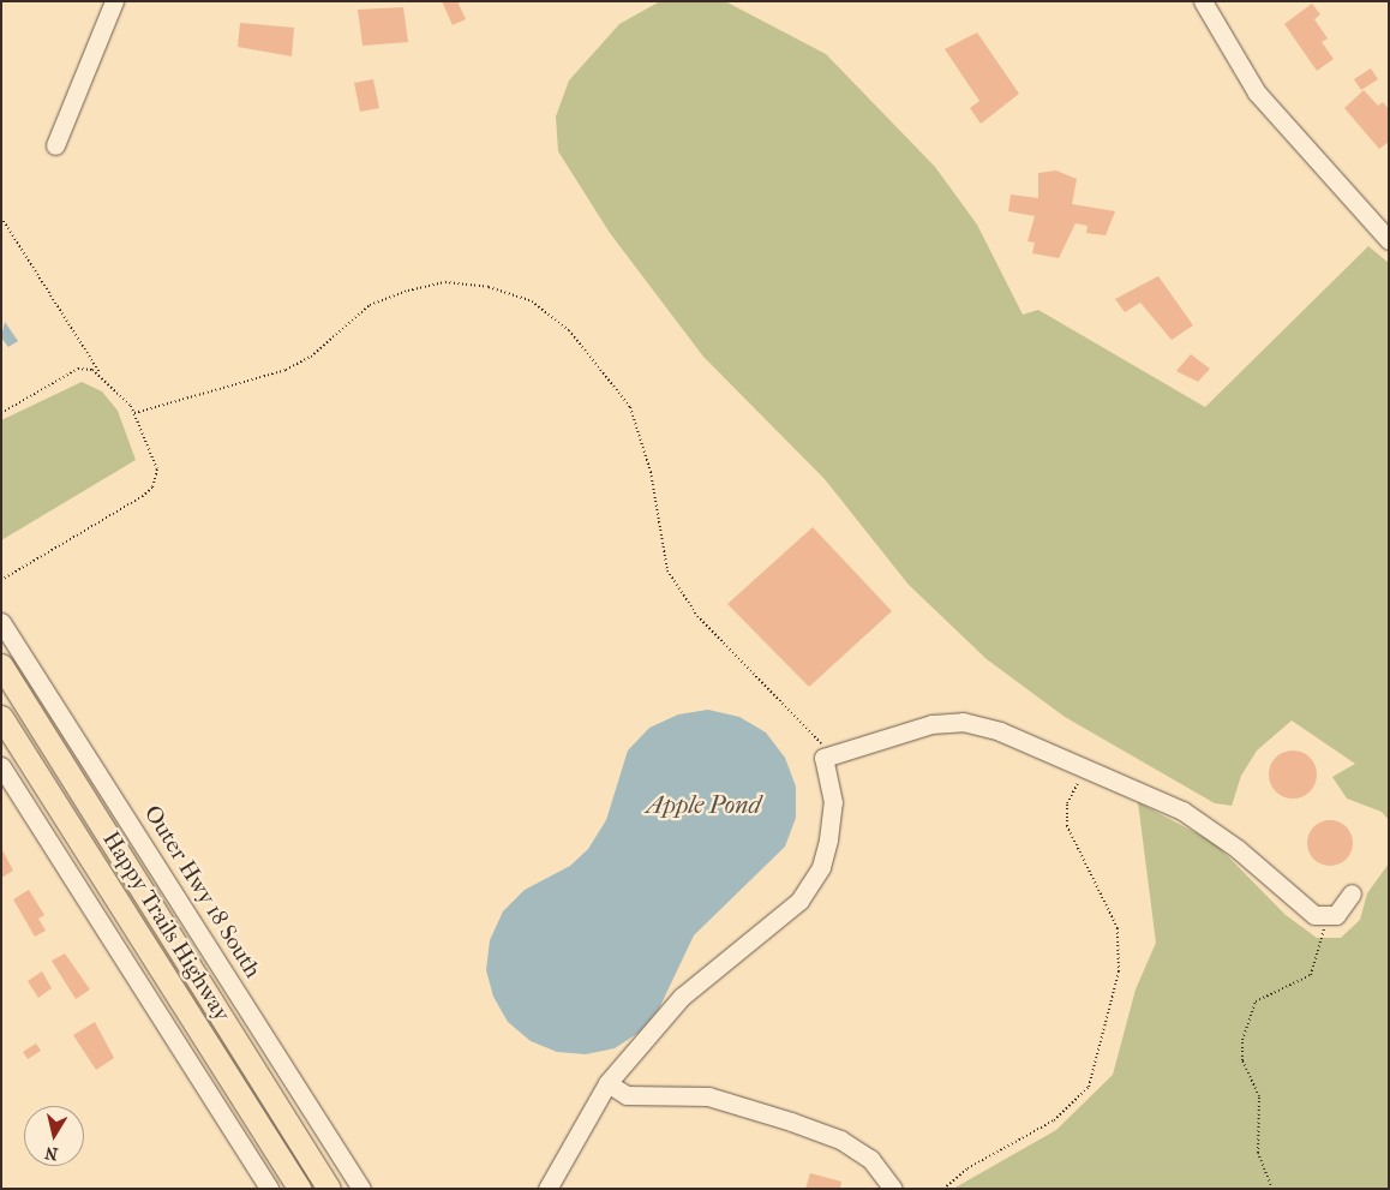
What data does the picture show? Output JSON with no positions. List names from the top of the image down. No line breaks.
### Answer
{"streets":{"main road":["Happy Trails Highway"],"street":["Outer Hwy 18 South"]},"water":["Apple Pond"],"north":"bottom"}
